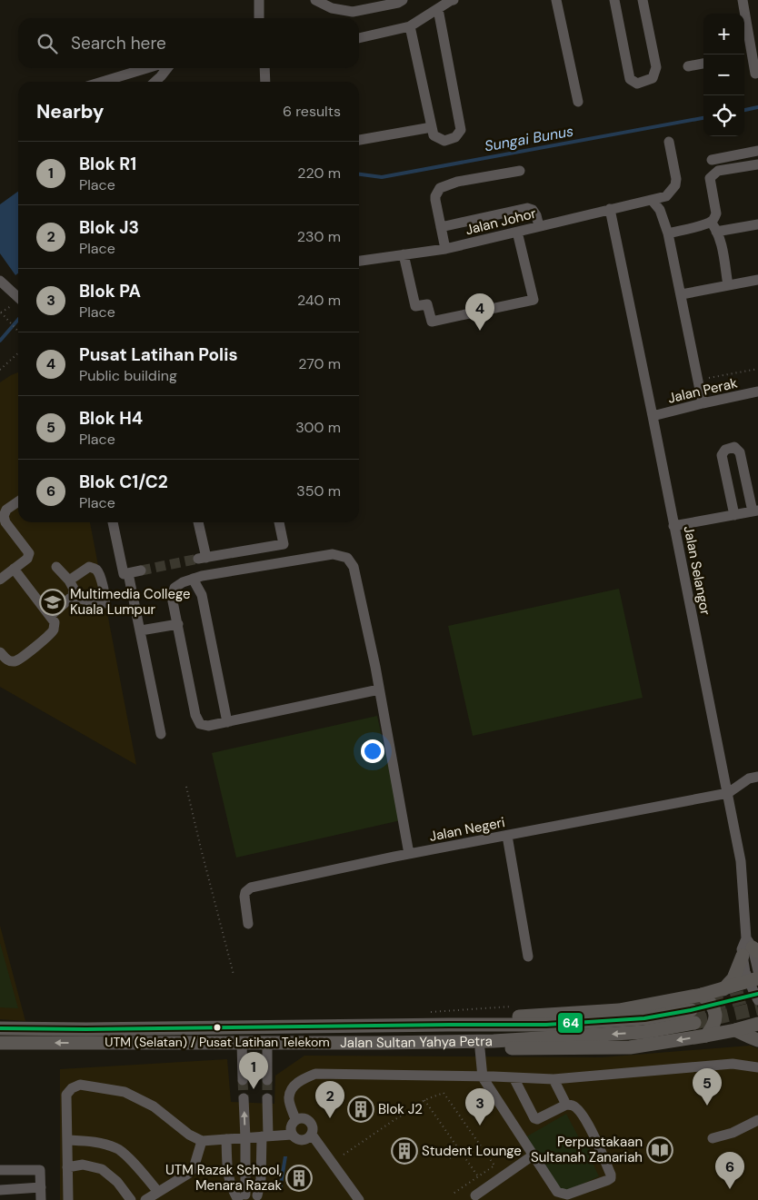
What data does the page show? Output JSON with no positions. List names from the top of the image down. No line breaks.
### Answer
{"streets":{"main road":["Jalan Sultan Yahya Petra"],"street":["Jalan Johor","Jalan Perak","Jalan Selangor","Jalan Negeri"]},"crossings":[["Jalan Johor","Jalan Selangor"],["Jalan Perak","Jalan Selangor"],["Jalan Selangor","Jalan Negeri"]],"water":["Sungai Bunus"],"places":{"school or university":["Multimedia College Kuala Lumpur"],"other":["UTM (Selatan) / Pusat Latihan Telekom"],"building":["Blok J2","Student Lounge","UTM Razak School, Menara Razak"],"library":["Perpustakaan Sultanah Zanariah"]},"lines":["transit line 64"],"page":{"map_buttons":["+","−"],"search":"Search here","heading":["Nearby","6 results"],"list":[{"mark":"1","name":"Blok R1","note":"Place","value":"220 m"},{"mark":"2","name":"Blok J3","note":"Place","value":"230 m"},{"mark":"3","name":"Blok PA","note":"Place","value":"240 m"},{"mark":"4","name":"Pusat Latihan Polis","note":"Public building","value":"270 m"},{"mark":"5","name":"Blok H4","note":"Place","value":"300 m"},{"mark":"6","name":"Blok C1/C2","note":"Place","value":"350 m"}],"pins":["4","1","5","2","3","6"]}}
